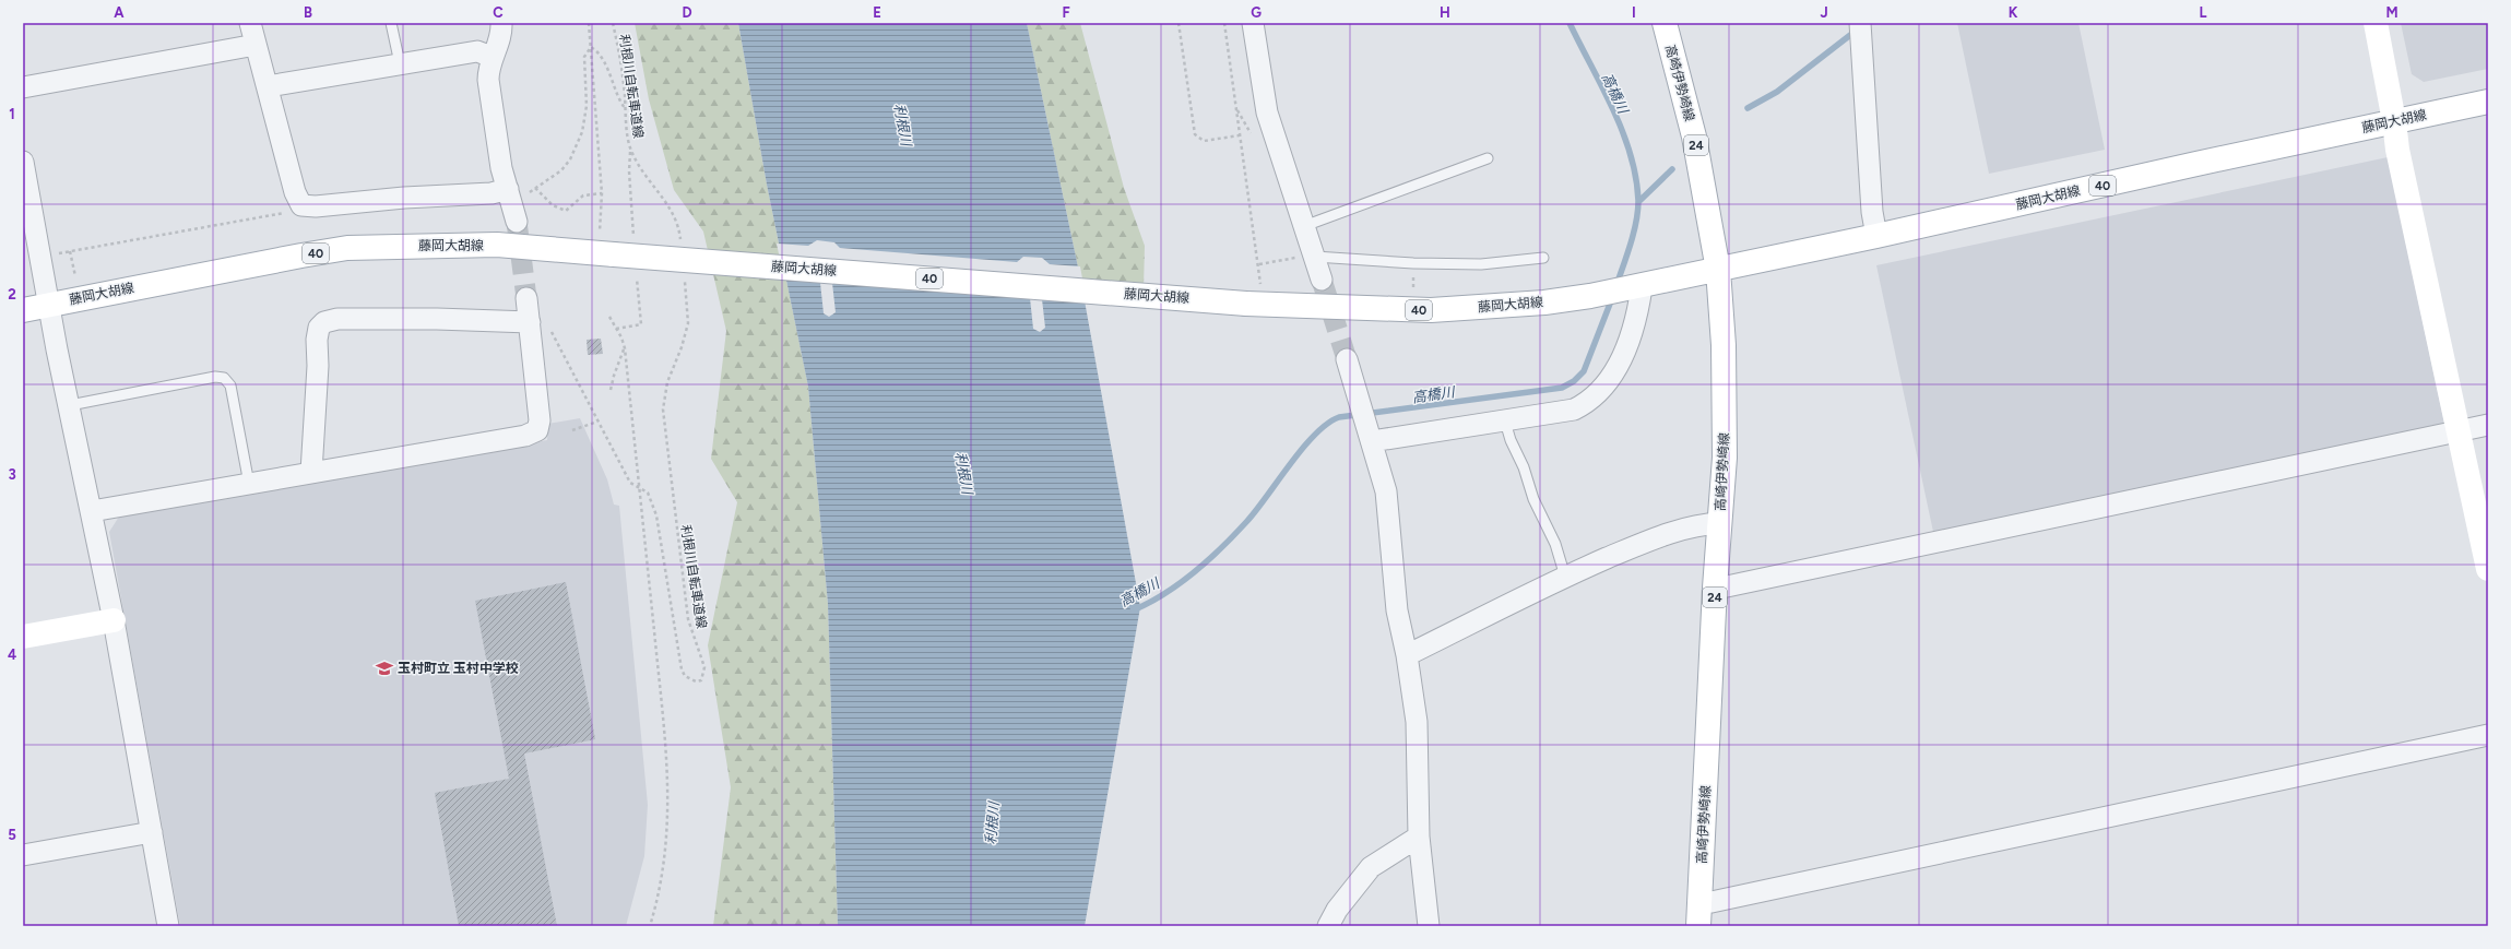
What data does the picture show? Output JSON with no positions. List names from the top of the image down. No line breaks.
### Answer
{"streets":{"main road":["高崎伊勢崎線","藤岡大胡線","24","40"],"path":["利根川自転車道線"]},"crossings":[["高崎伊勢崎線","藤岡大胡線"]],"water":["高橋川","利根川"],"places":{"school or university":["玉村町立 玉村中学校"]},"grid":{"columns":["A","B","C","D","E","F","G","H","I","J","K","L","M"],"rows":["1","2","3","4","5"]}}
